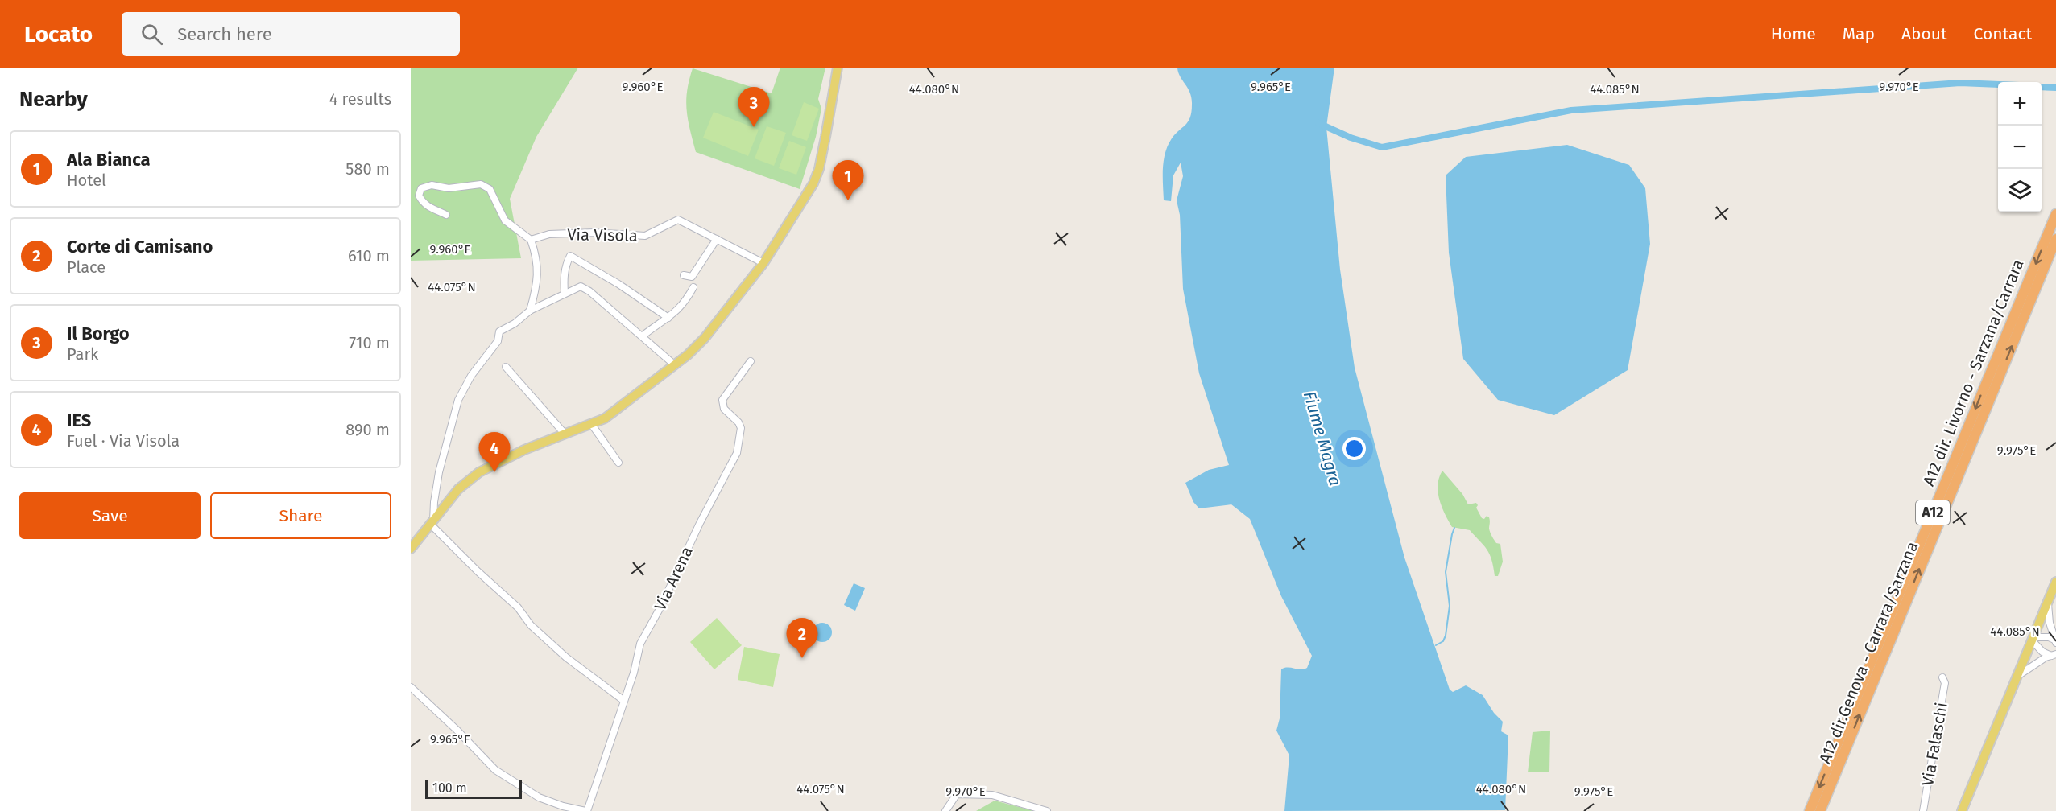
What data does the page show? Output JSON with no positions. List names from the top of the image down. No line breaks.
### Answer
{"streets":{"highway":["A12 dir. Livorno - Sarzana/Carrara","A12","A12 dir.Genova - Carrara/Sarzana"],"street":["Via Visola","Via Arena","Via Falaschi"]},"one_way":["A12 dir. Livorno - Sarzana/Carrara","A12 dir.Genova - Carrara/Sarzana"],"water":["Fiume Magra"],"scale_bar":"100 m","page":{"header":"Locato","search":"Search here","nav":["Home","Map","About","Contact"],"heading":["Nearby","4 results"],"map_buttons":["+","−"],"pins":["3","1","4","2"],"list":[{"mark":"1","name":"Ala Bianca","note":"Hotel","value":"580 m"},{"mark":"2","name":"Corte di Camisano","note":"Place","value":"610 m"},{"mark":"3","name":"Il Borgo","note":"Park","value":"710 m"},{"mark":"4","name":"IES","note":"Fuel · Via Visola","value":"890 m"}],"buttons":["Save","Share"],"scale":"100 m"},"coordinates":["9.960°E","9.965°E","9.970°E","44.080°N","44.085°N","44.075°N","9.975°E"]}
